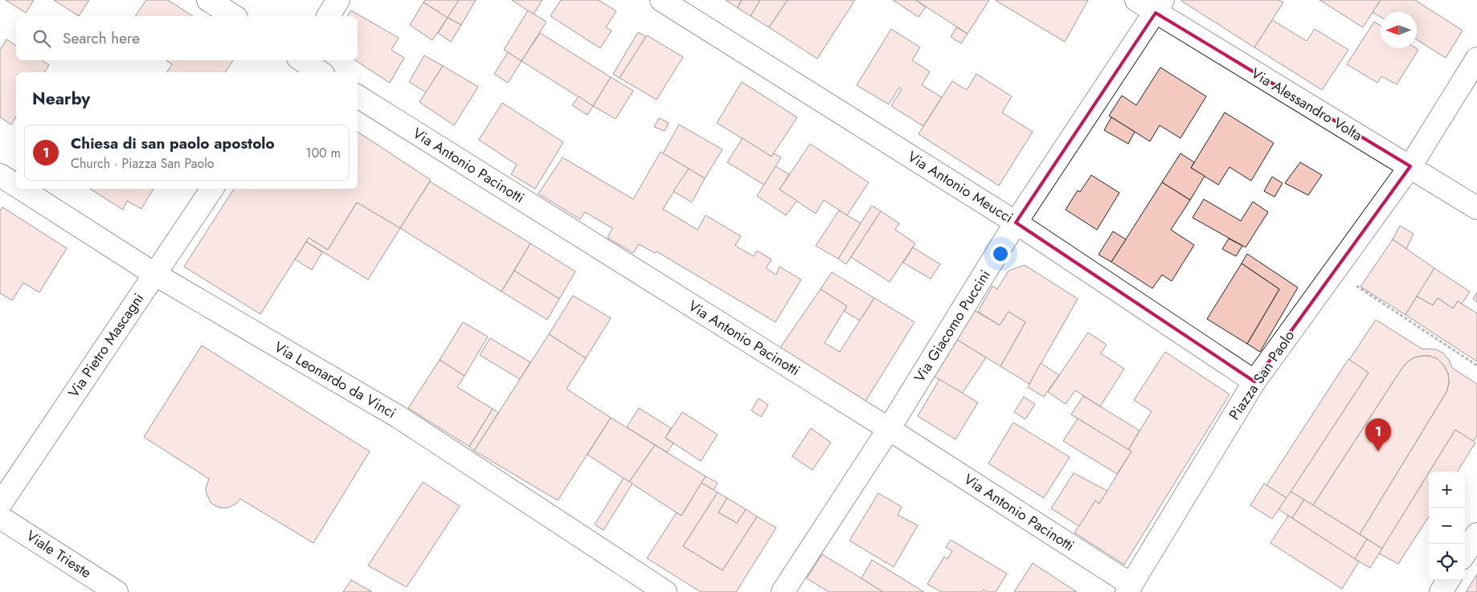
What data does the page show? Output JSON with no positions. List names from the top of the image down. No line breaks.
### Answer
{"streets":{"street":["Via Alessandro Volta","Via Antonio Pacinotti","Via Antonio Meucci","Via Giacomo Puccini","Via Pietro Mascagni","Piazza San Paolo","Via Leonardo da Vinci","Viale Trieste"]},"crossings":[["Via Alessandro Volta","Via Giacomo Puccini"],["Via Alessandro Volta","Piazza San Paolo"],["Via Antonio Pacinotti","Via Giacomo Puccini"],["Via Antonio Pacinotti","Piazza San Paolo"],["Via Antonio Meucci","Via Giacomo Puccini"],["Via Antonio Meucci","Piazza San Paolo"],["Via Pietro Mascagni","Via Leonardo da Vinci"]],"north":"left","page":{"search":"Search here","heading":"Nearby","list":[{"mark":"1","name":"Chiesa di san paolo apostolo","note":"Church · Piazza San Paolo","value":"100 m"}],"pins":"1","map_buttons":["+","−"]}}
